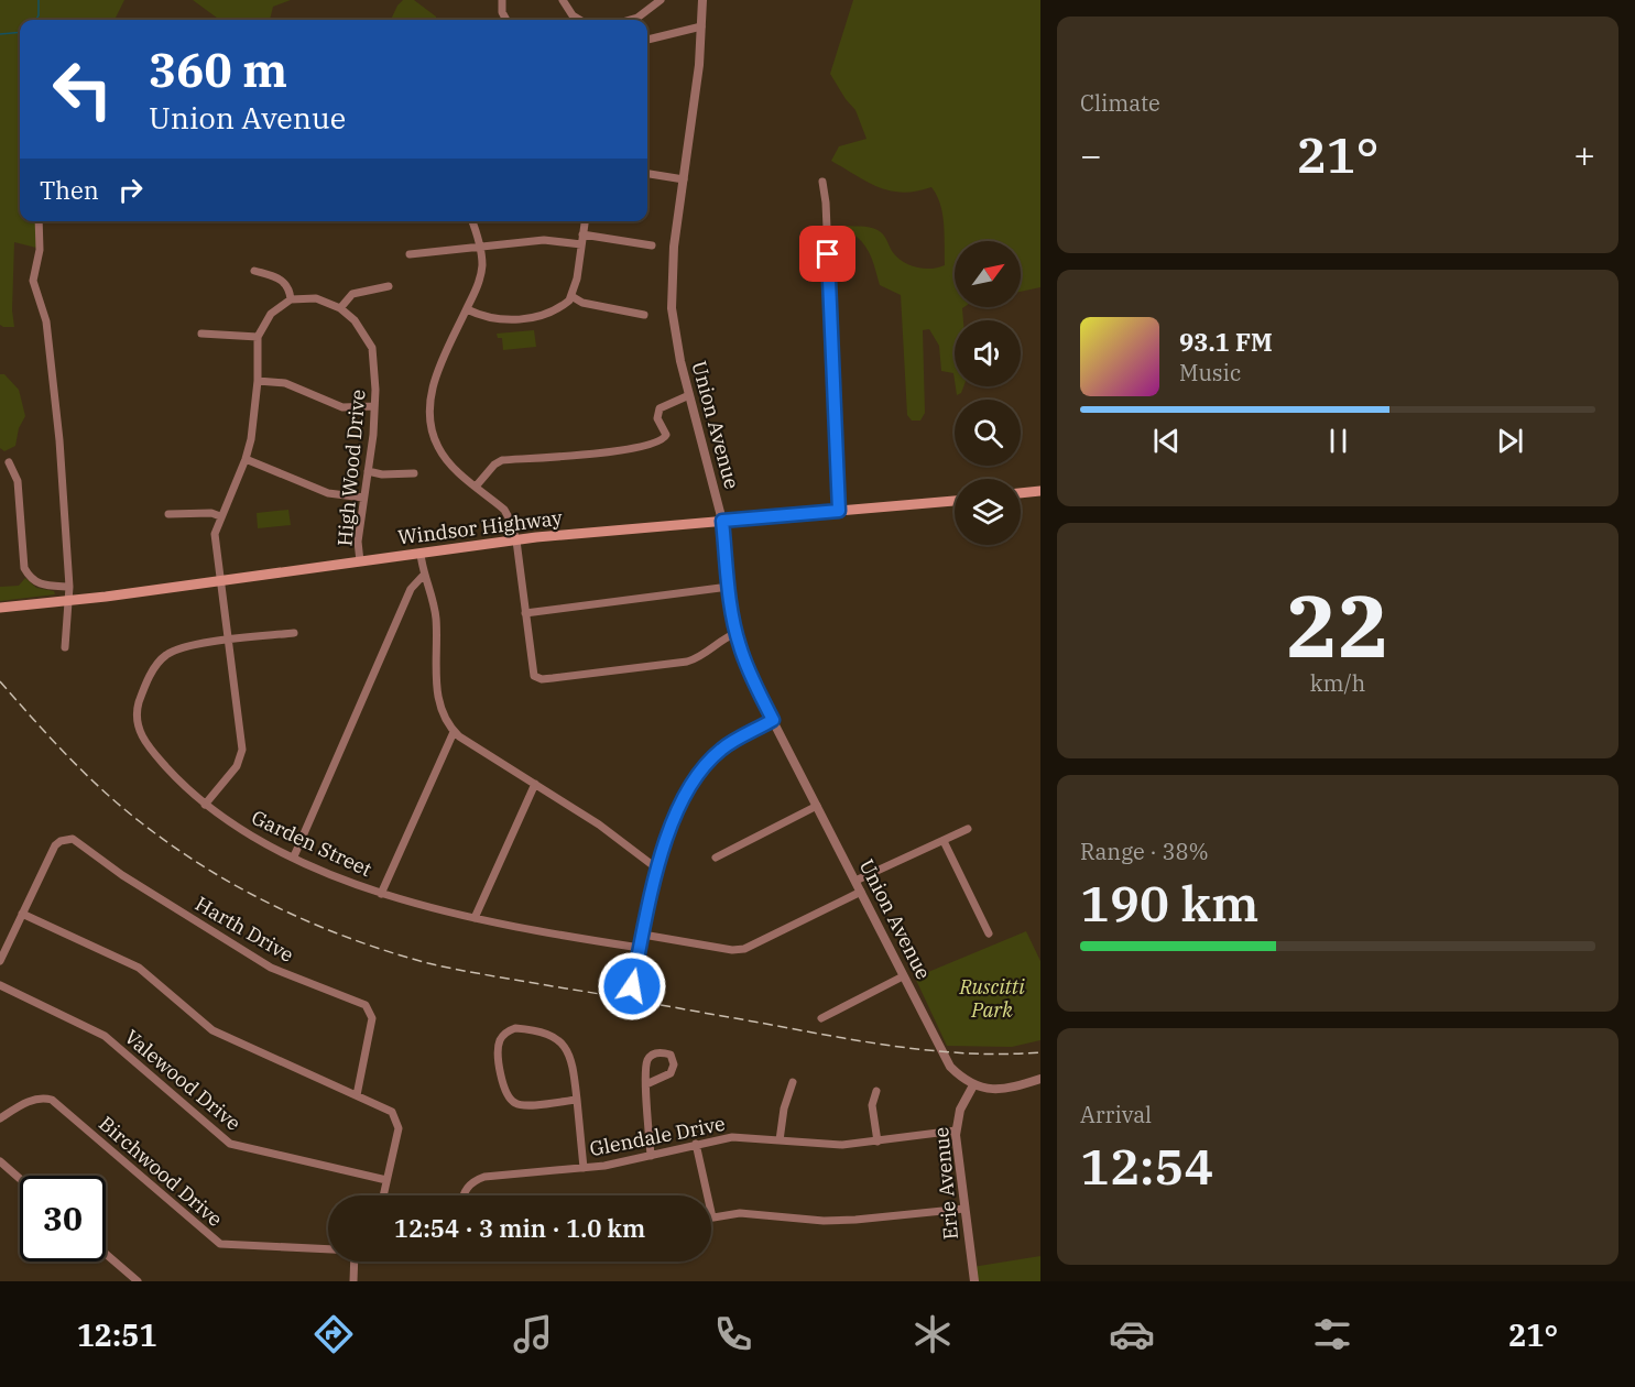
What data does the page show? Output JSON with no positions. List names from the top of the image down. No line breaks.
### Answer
{"streets":{"main road":["Windsor Highway"],"street":["Union Avenue","High Wood Drive","Garden Street","Harth Drive","Valewood Drive","Glendale Drive","Birchwood Drive","Erie Avenue"]},"crossings":[["Union Avenue","Windsor Highway"],["Union Avenue","Erie Avenue"],["High Wood Drive","Windsor Highway"],["Glendale Drive","Erie Avenue"]],"parks":["Ruscitti Park"],"north":"top right","page":{"tile":["Climate",["22","km/h"],["Range · 38%","190 km"],["Arrival","12:54"]],"turn":["360 m","Union Avenue"],"heat":["−","21°","+"],"then":"Then","song":["93.1 FM","Music"],"limit":"30","trip":"12:54 · 3 min · 1.0 km","tabs":["12:51","21°"]}}
